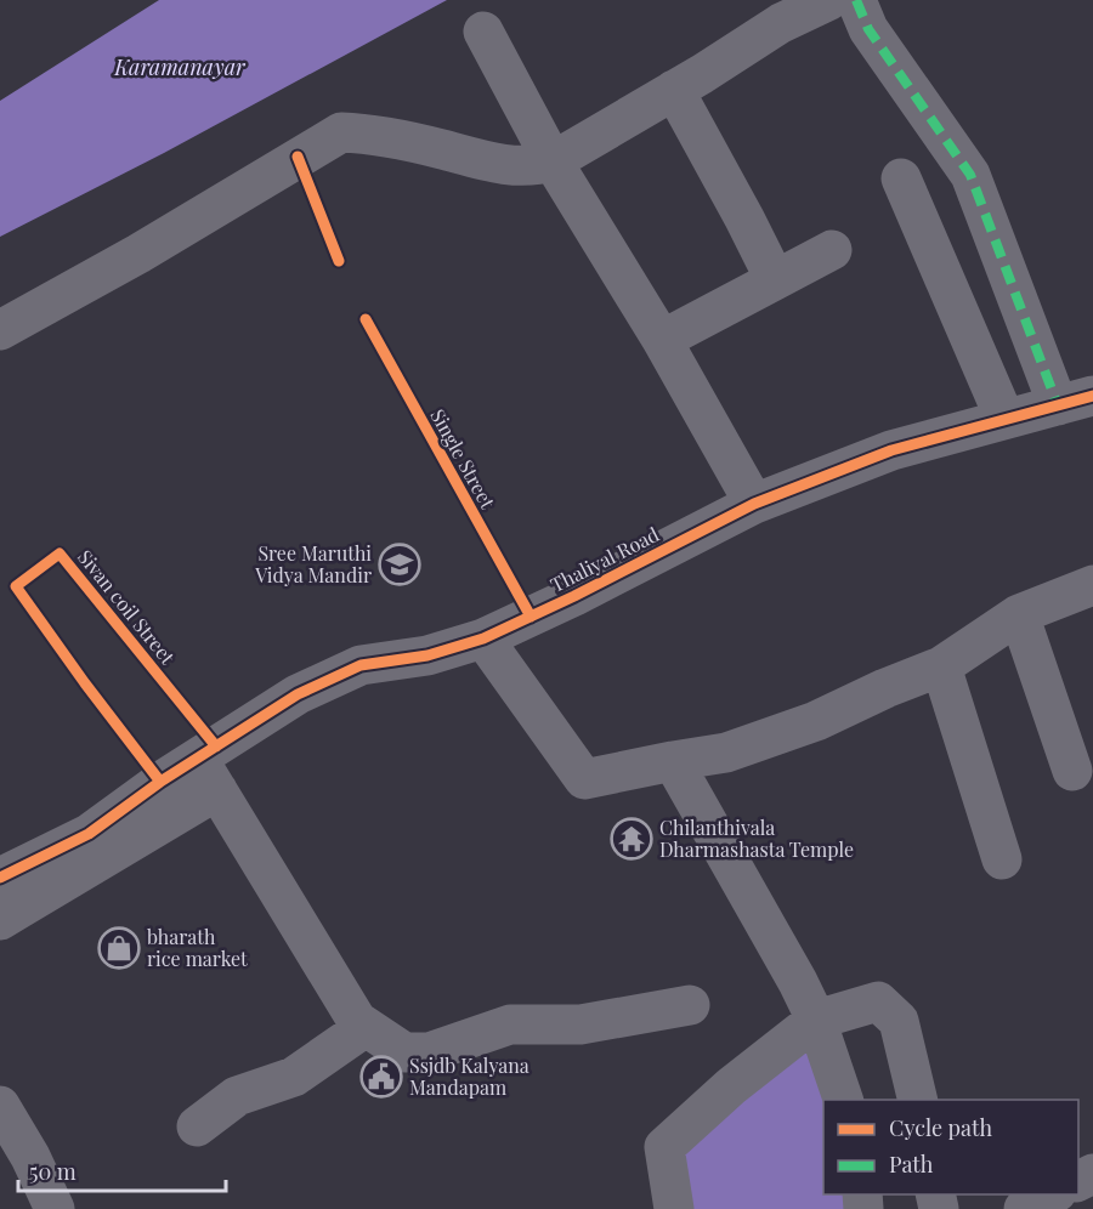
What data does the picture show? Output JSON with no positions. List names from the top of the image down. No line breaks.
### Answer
{"streets":{"street":["Thaliyal Road"],"cycle path":["Single Street","Sivan coil Street"]},"water":["Karamanayar"],"places":{"school or university":["Sree Maruthi Vidya Mandir"],"temple":["Chilanthivala Dharmashasta Temple"],"shop":["bharath rice market"],"public building":["Ssjdb Kalyana Mandapam"]},"legend":["Cycle path","Path"],"scale_bar":"50 m"}
